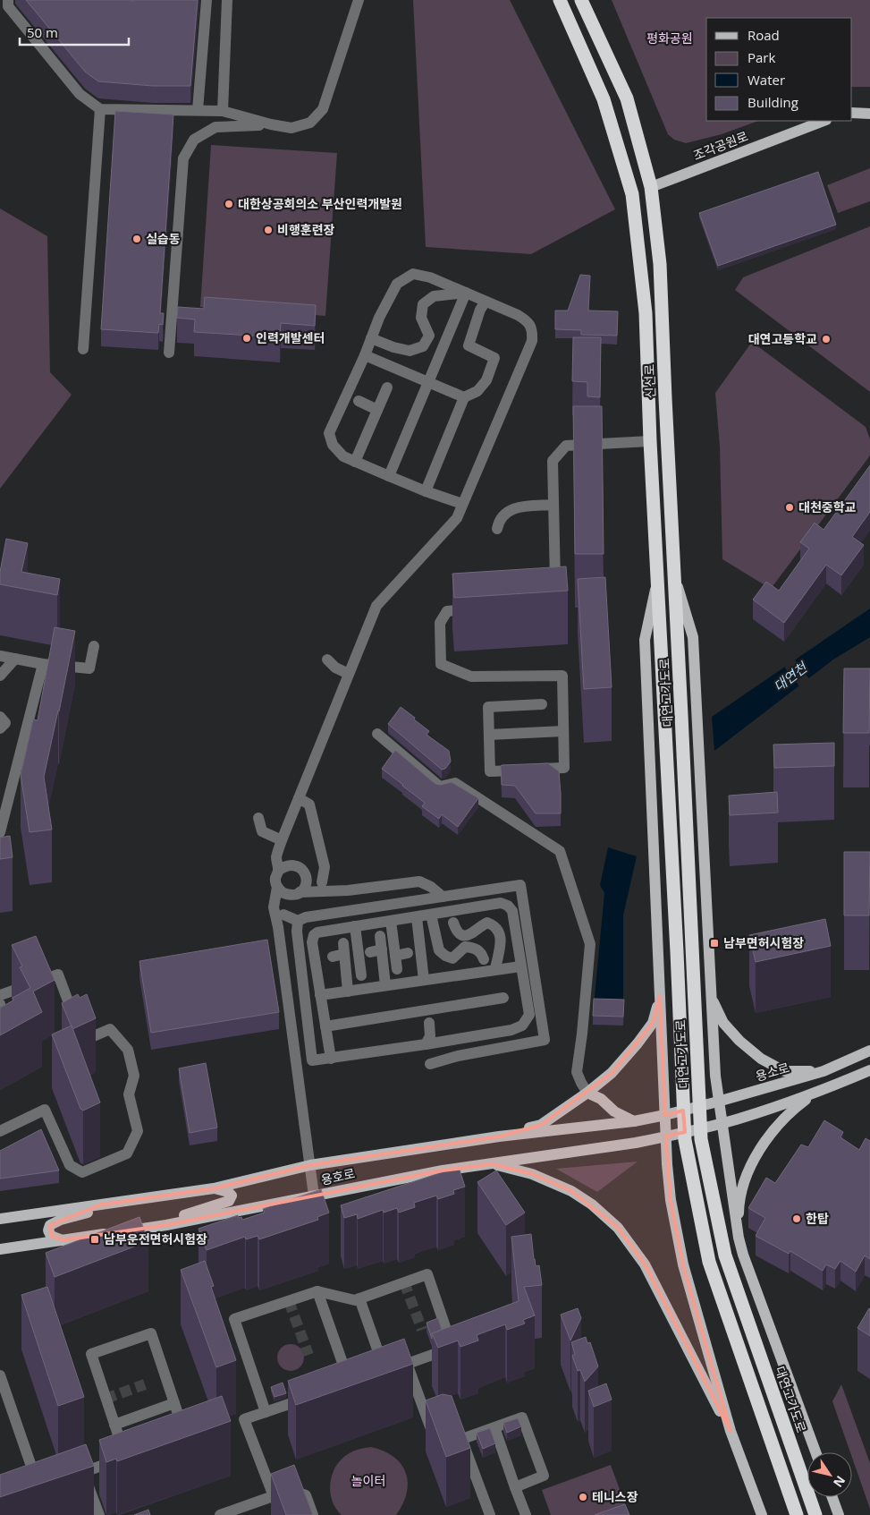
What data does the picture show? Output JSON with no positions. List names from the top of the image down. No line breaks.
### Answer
{"streets":{"highway":["신선로","대연고가도로"],"main road":["조각공원로","용소로","용호로"]},"crossings":[["조각공원로","신선로"],["신선로","대연고가도로"],["용소로","용호로"]],"water":["대연천"],"parks":["평화공원","놀이터"],"places":{"other":["대한상공회의소 부산인력개발원","비행훈련장","실습동","인력개발센터","대연고등학교","대천중학교","한탑","테니스장"],"transit":["남부면허시험장","남부운전면허시험장"]},"legend":["Road","Park","Water","Building"],"scale_bar":"50 m","north":"bottom right"}
